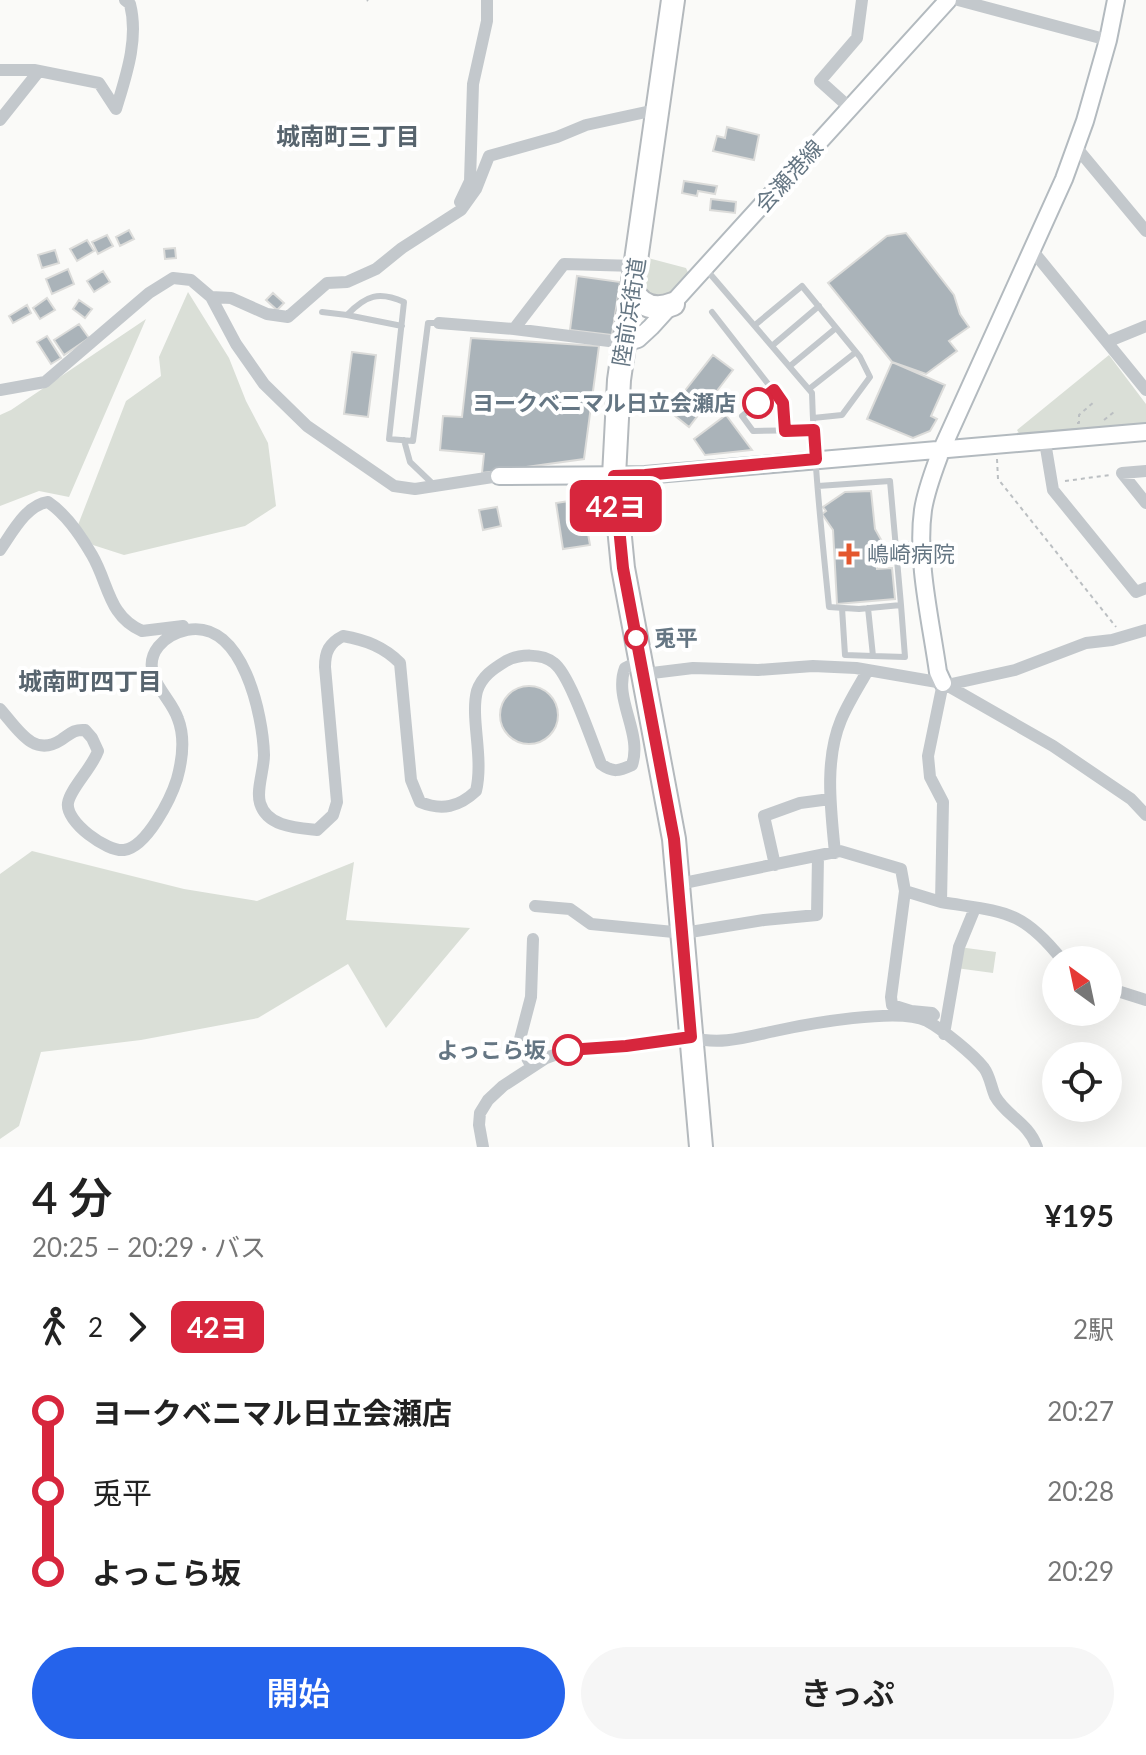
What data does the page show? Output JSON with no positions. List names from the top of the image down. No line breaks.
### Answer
{"streets":{"highway":["陸前浜街道"],"street":["会瀬港線"]},"crossings":[["会瀬港線","陸前浜街道"]],"districts":["城南町三丁目","城南町四丁目"],"places":{"other":["ヨークベニマル日立会瀬店","兎平","よっこら坂"],"health":["嶋崎病院"]},"lines":["bus line 42ヨ"],"north":"top left","page":{"on_map":"42ヨ","heading":["4 分","20:25 – 20:29 · バス","¥195"],"legs":["2","42ヨ","2駅"],"list":[{"name":"ヨークベニマル日立会瀬店","value":"20:27"},{"name":"兎平","value":"20:28"},{"name":"よっこら坂","value":"20:29"}],"buttons":["開始","きっぷ"]}}
